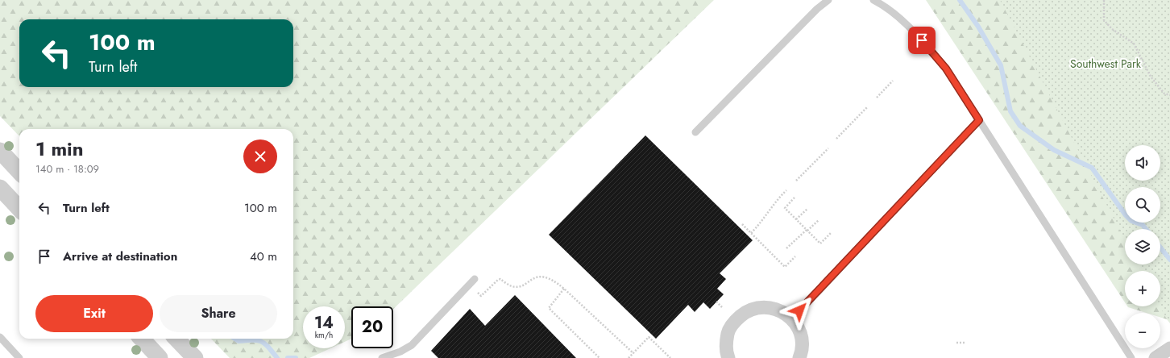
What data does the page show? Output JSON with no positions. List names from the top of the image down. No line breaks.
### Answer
{"parks":["Southwest Park"],"page":{"turn":["100 m","Turn left"],"heading":["1 min","140 m · 18:09"],"map_buttons":["+","−"],"list":[{"name":"Turn left","value":"100 m"},{"name":"Arrive at destination","value":"40 m"}],"buttons":["Exit","Share"],"speed":"14 km/h","limit":"20"}}
